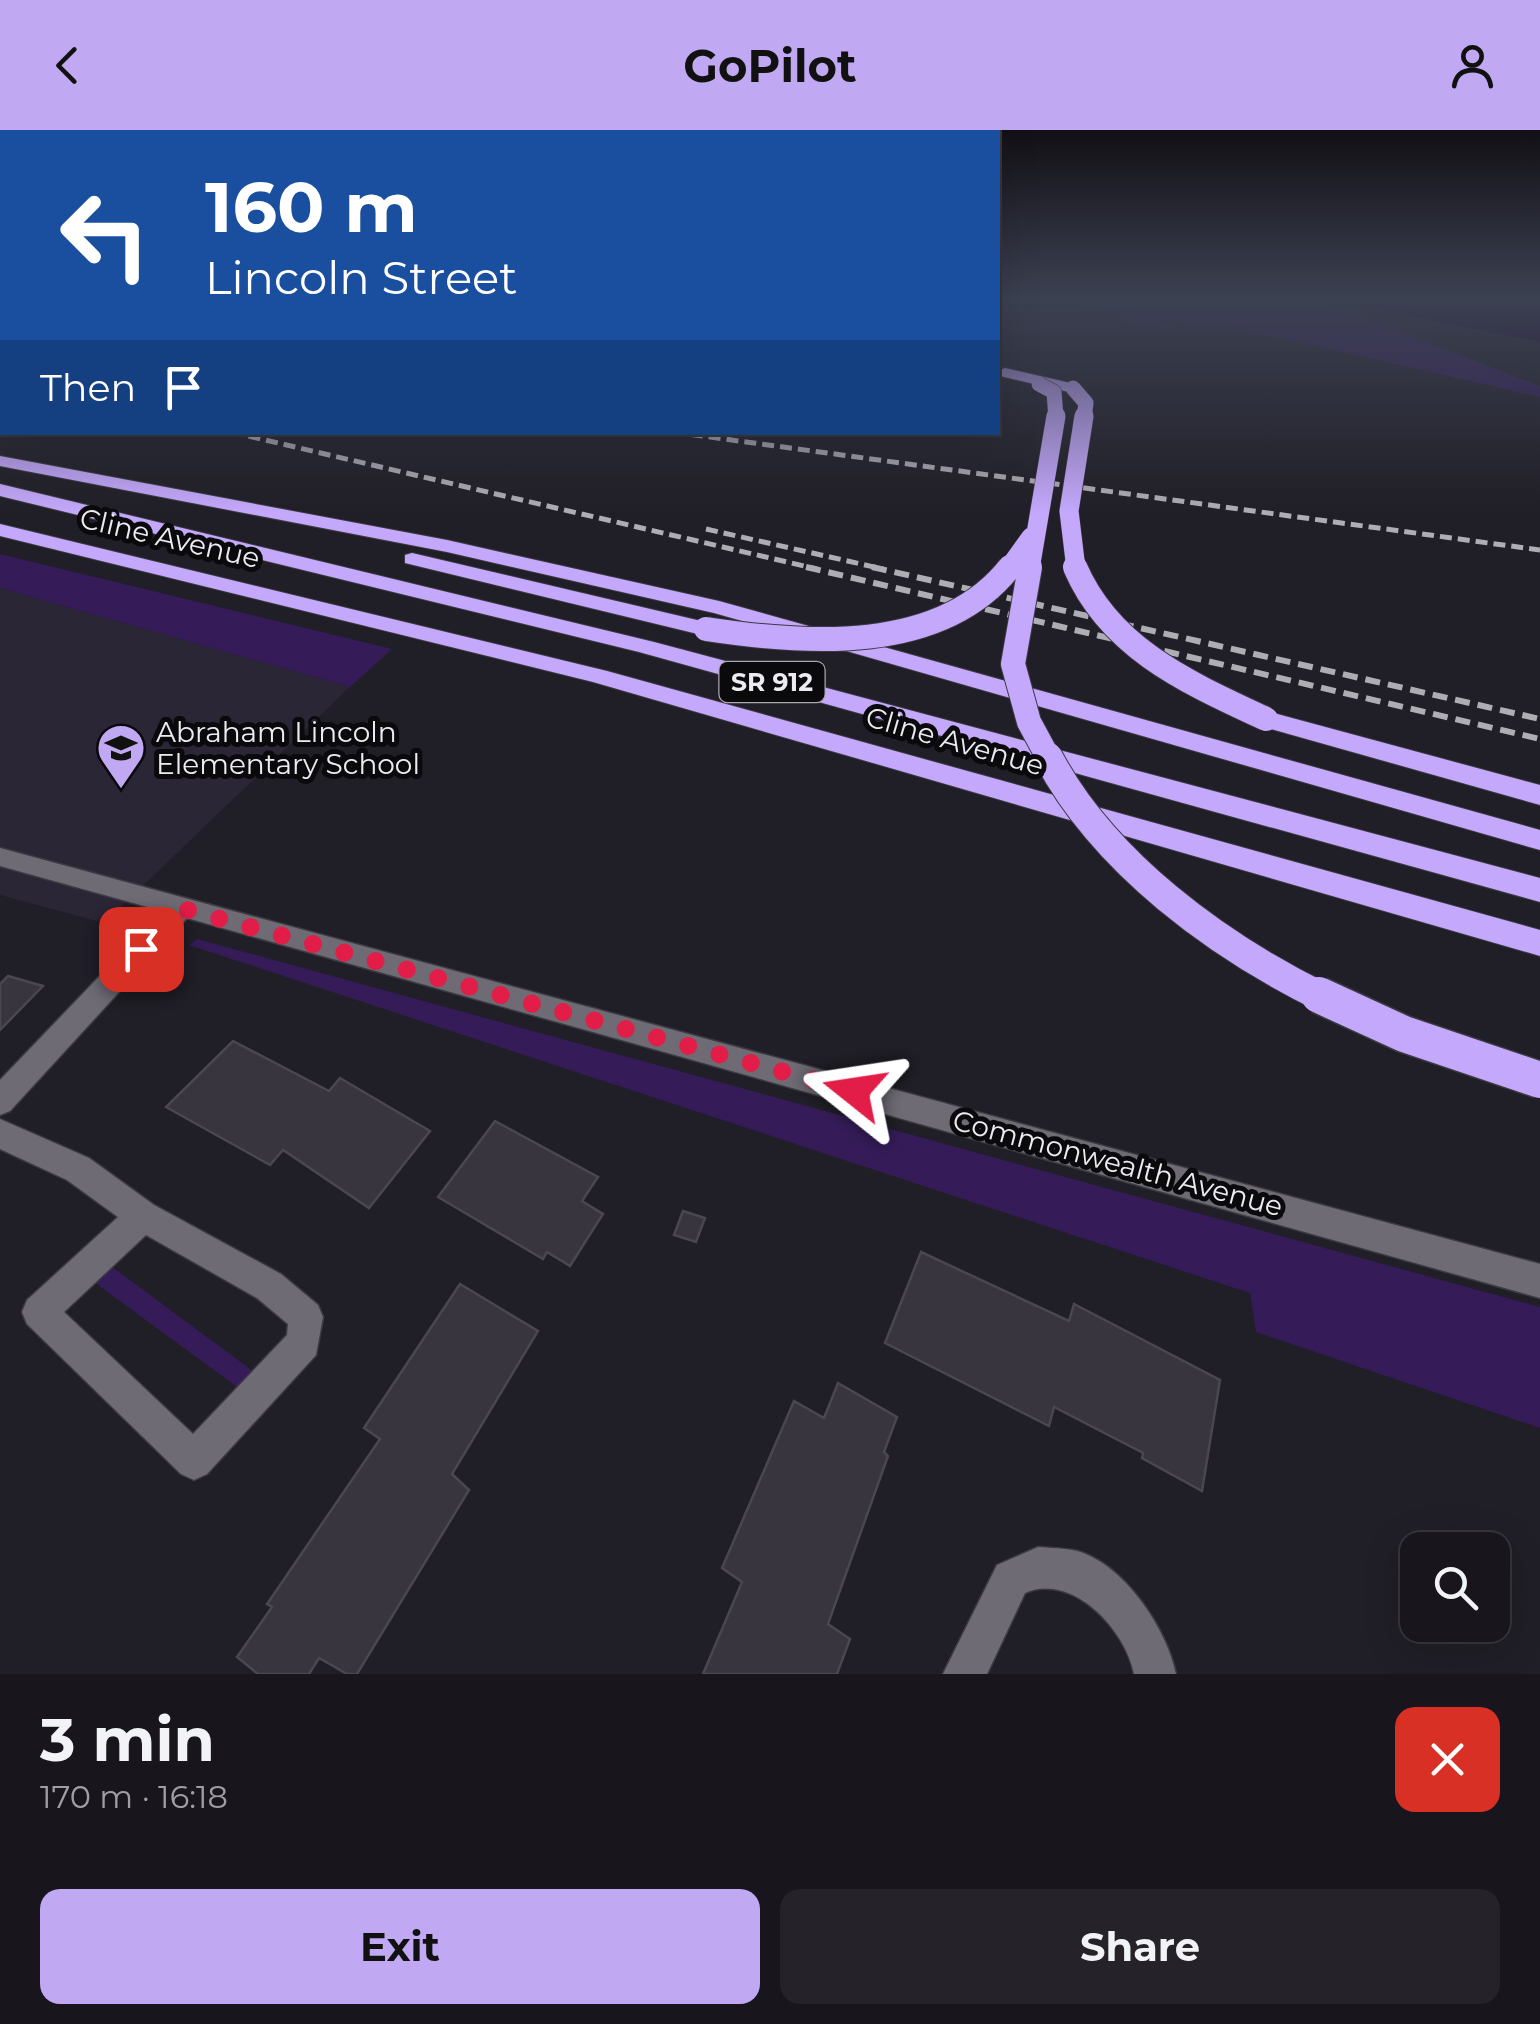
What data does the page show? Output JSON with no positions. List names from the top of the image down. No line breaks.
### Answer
{"streets":{"highway":["Cline Avenue","SR 912"],"street":["Commonwealth Avenue"]},"places":{"school or university":["Abraham Lincoln Elementary School"]},"page":{"header":"GoPilot","turn":["160 m","Lincoln Street"],"then":"Then","heading":["3 min","170 m · 16:18"],"buttons":["Exit","Share"]}}
